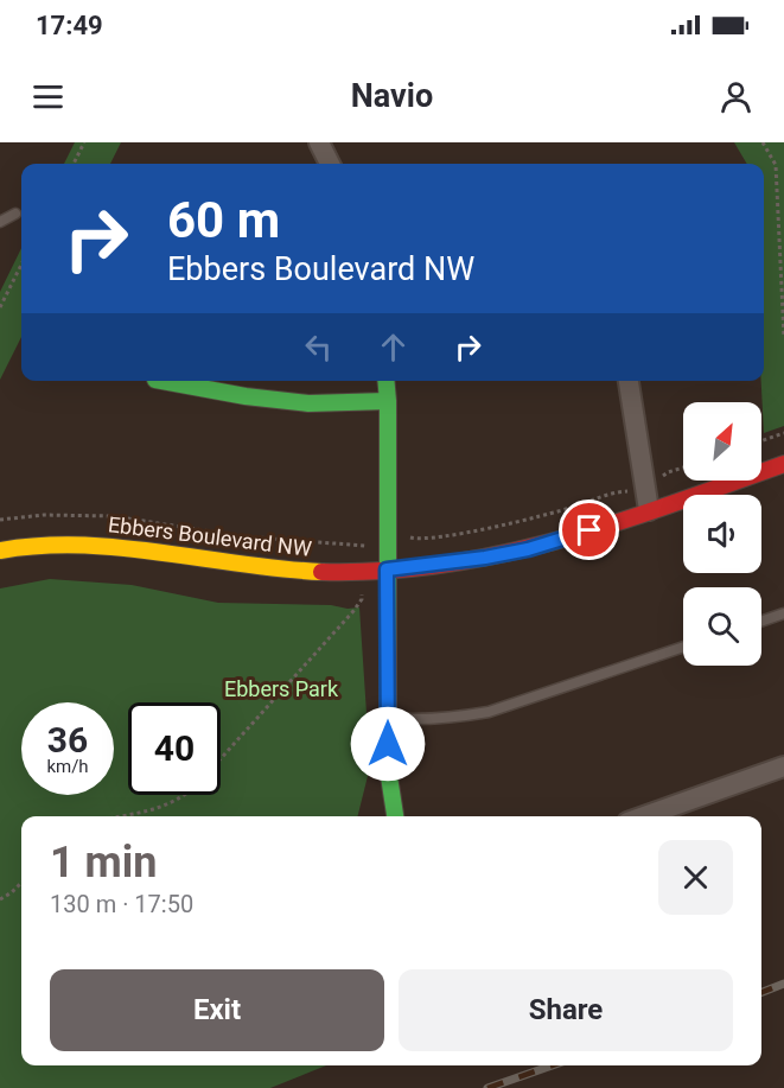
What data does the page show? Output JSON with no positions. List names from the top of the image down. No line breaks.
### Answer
{"streets":{"street":["Ebbers Boulevard NW"]},"parks":["Ebbers Park"],"north":"top right","page":{"status":"17:49","header":"Navio","turn":["60 m","Ebbers Boulevard NW"],"speed":"36 km/h","limit":"40","heading":["1 min","130 m · 17:50"],"buttons":["Exit","Share"]}}
